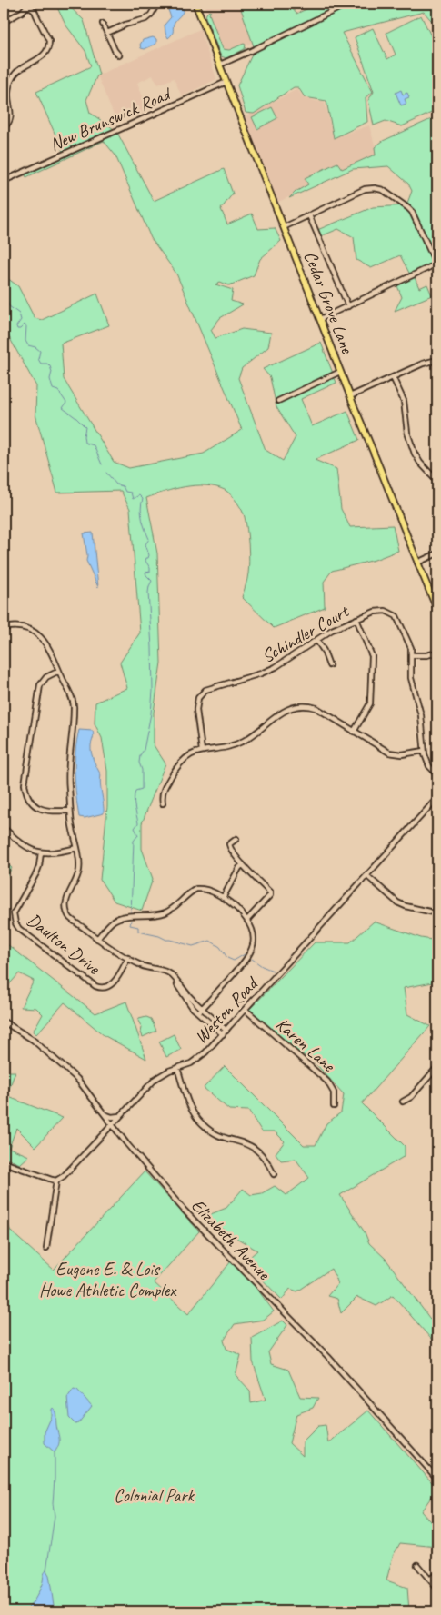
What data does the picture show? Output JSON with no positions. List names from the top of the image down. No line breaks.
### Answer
{"streets":{"main road":["Cedar Grove Lane"],"street":["New Brunswick Road","Schindler Court","Daulton Drive","Weston Road","Karen Lane","Elizabeth Avenue"]},"crossings":[["New Brunswick Road","Cedar Grove Lane"],["Weston Road","Karen Lane"],["Weston Road","Elizabeth Avenue"]],"parks":["Eugene E. & Lois Howe Athletic Complex","Colonial Park"]}
